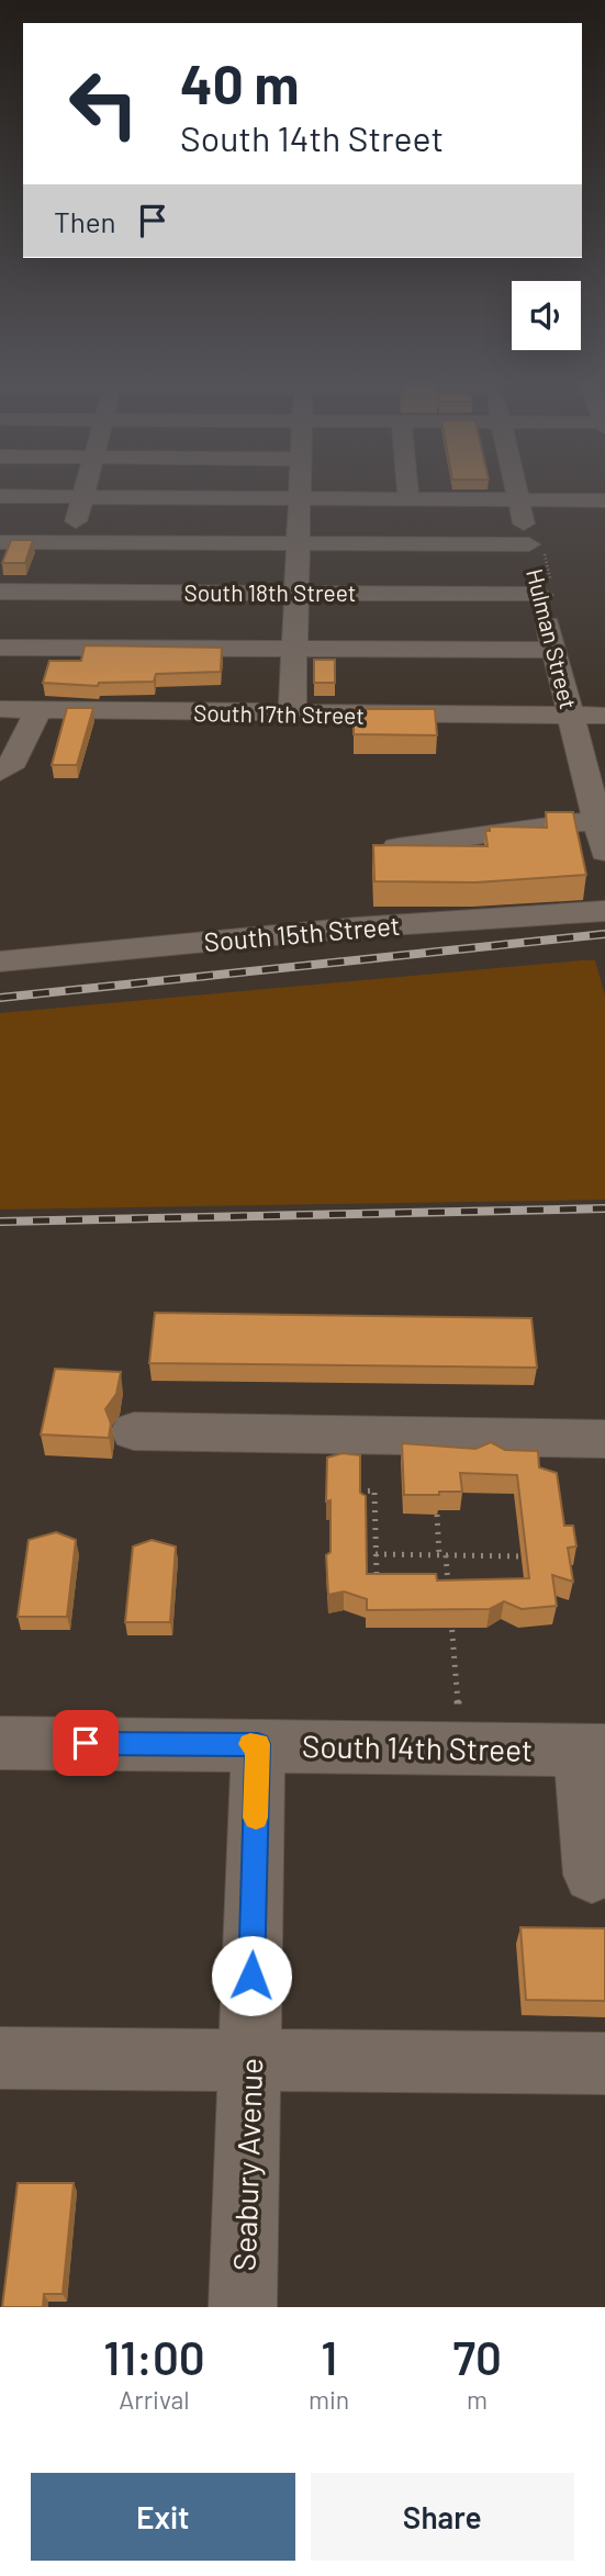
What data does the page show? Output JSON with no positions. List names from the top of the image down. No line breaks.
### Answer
{"streets":{"street":["South 18th Street","Hulman Street","South 17th Street","South 15th Street","South 14th Street","Seabury Avenue"]},"crossings":[["South 18th Street","Hulman Street"],["Hulman Street","South 17th Street"],["South 14th Street","Seabury Avenue"]],"page":{"turn":["40 m","South 14th Street"],"then":"Then","eta":["11:00","Arrival","1","min","70","m"],"buttons":["Exit","Share"]}}
